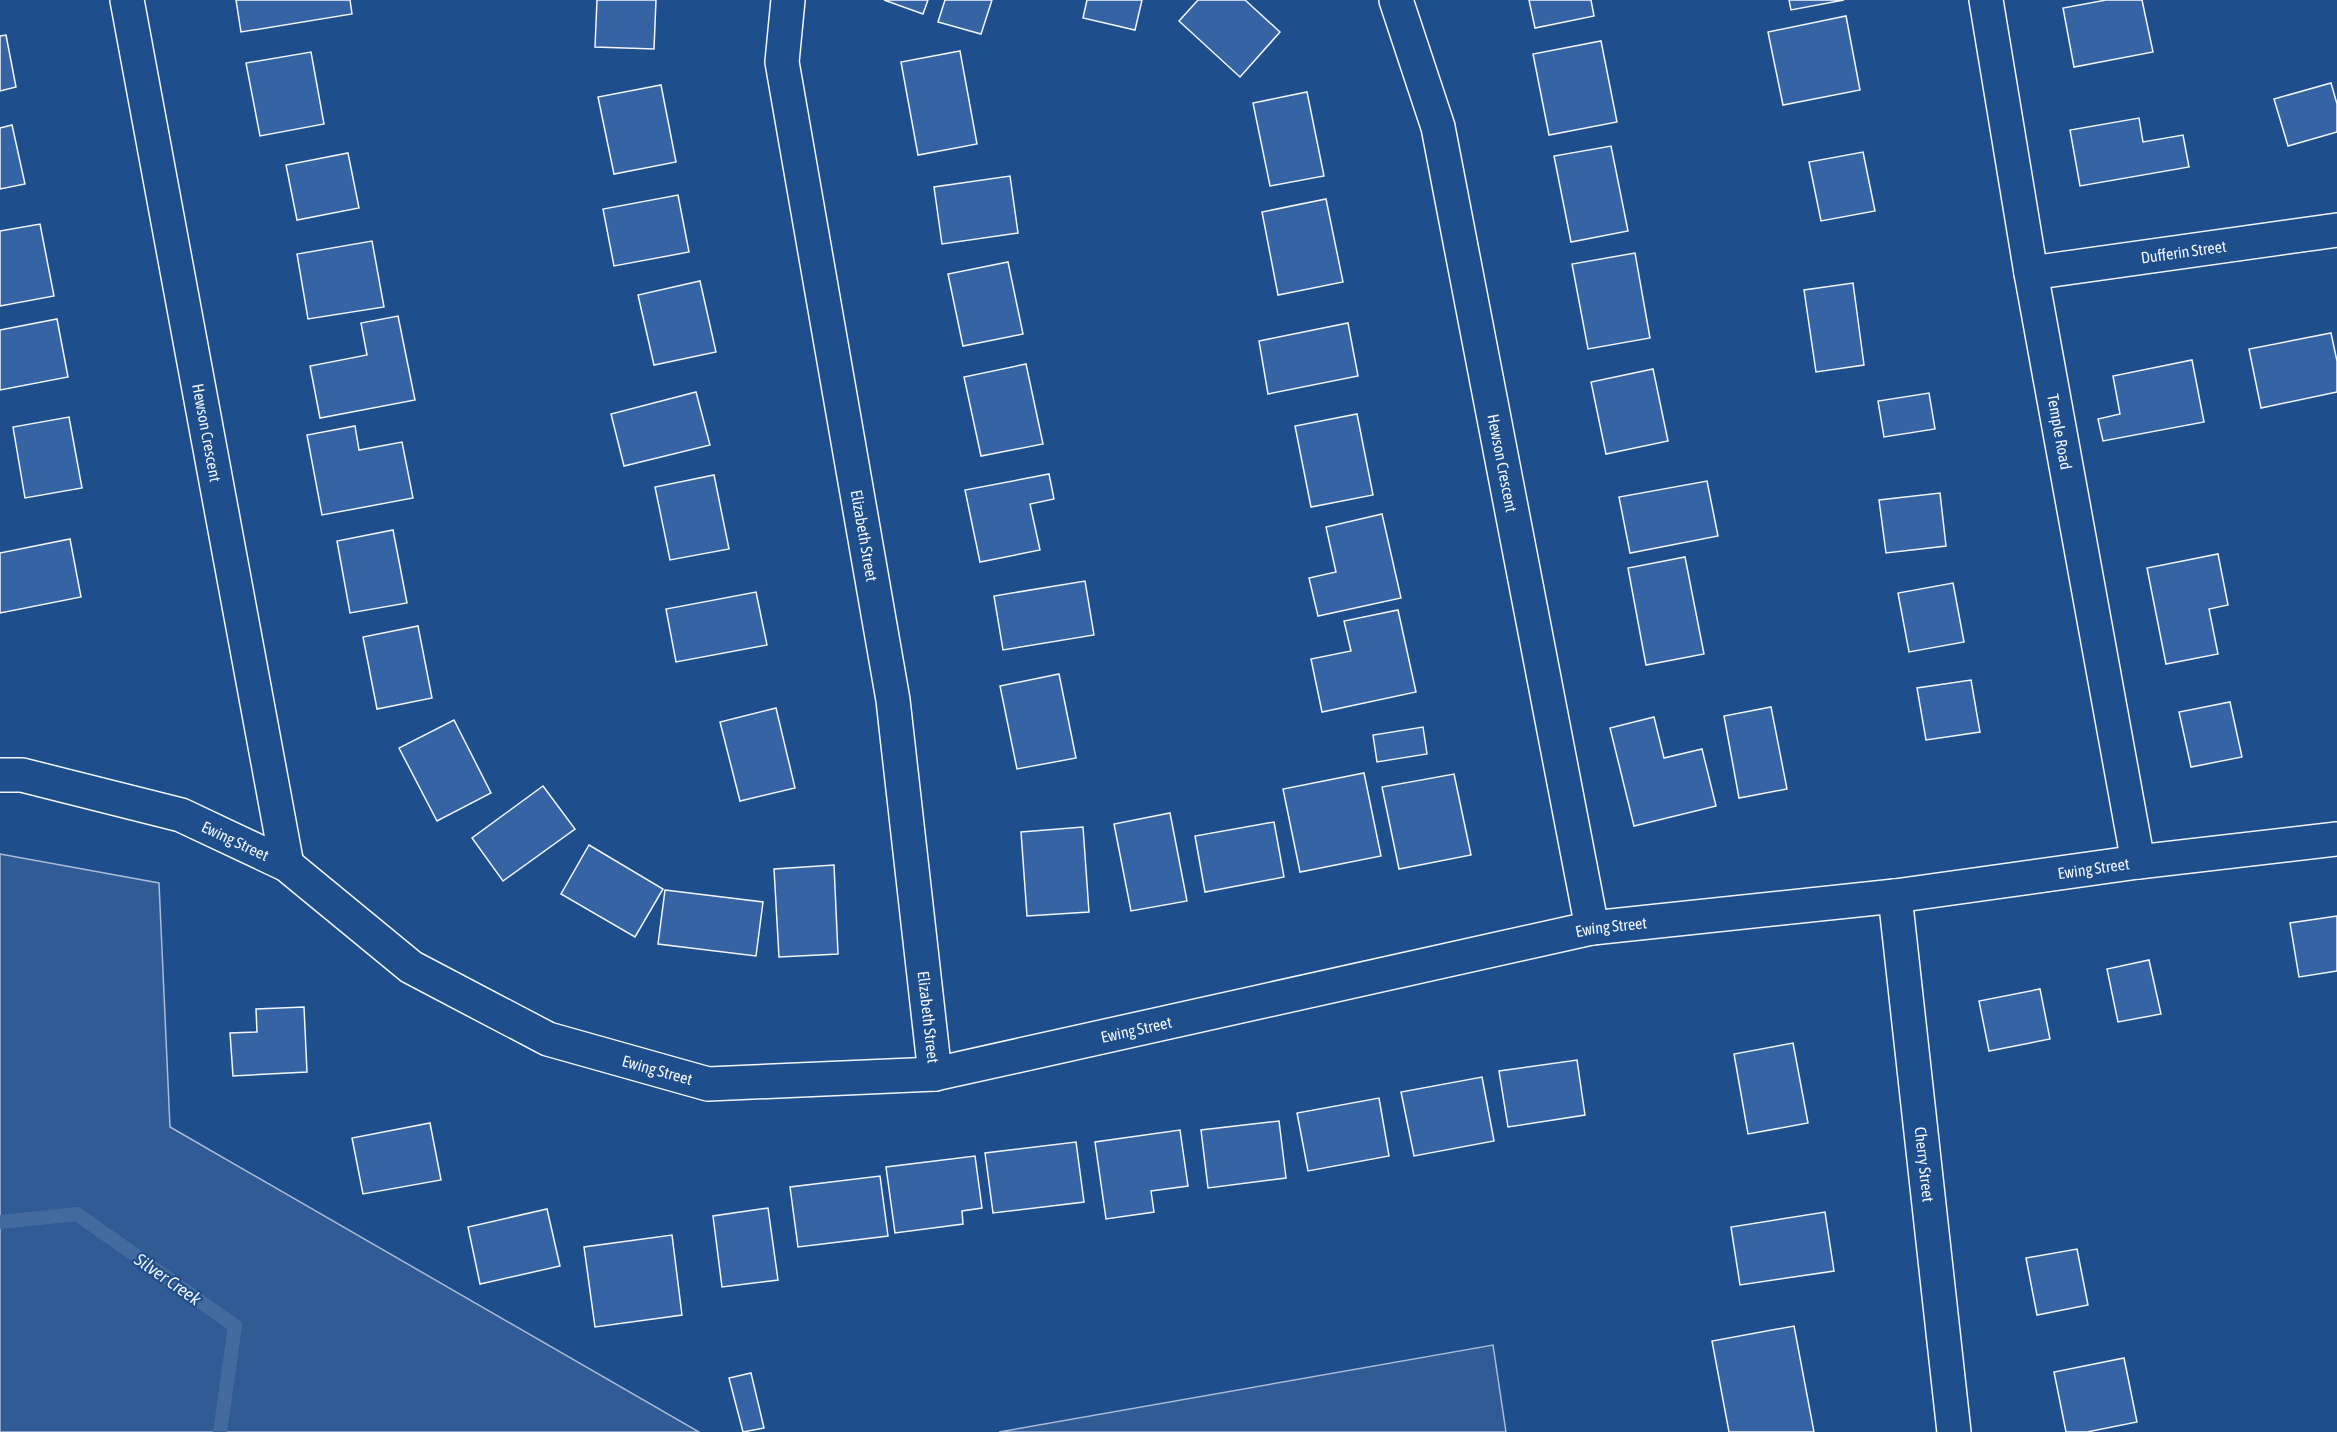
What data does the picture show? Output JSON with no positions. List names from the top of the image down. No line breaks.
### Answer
{"streets":{"street":["Dufferin Street","Temple Road","Hewson Crescent","Elizabeth Street","Ewing Street","Cherry Street"]},"crossings":[["Dufferin Street","Temple Road"],["Temple Road","Ewing Street"],["Hewson Crescent","Ewing Street"],["Elizabeth Street","Ewing Street"],["Ewing Street","Cherry Street"]],"water":["Silver Creek"]}
